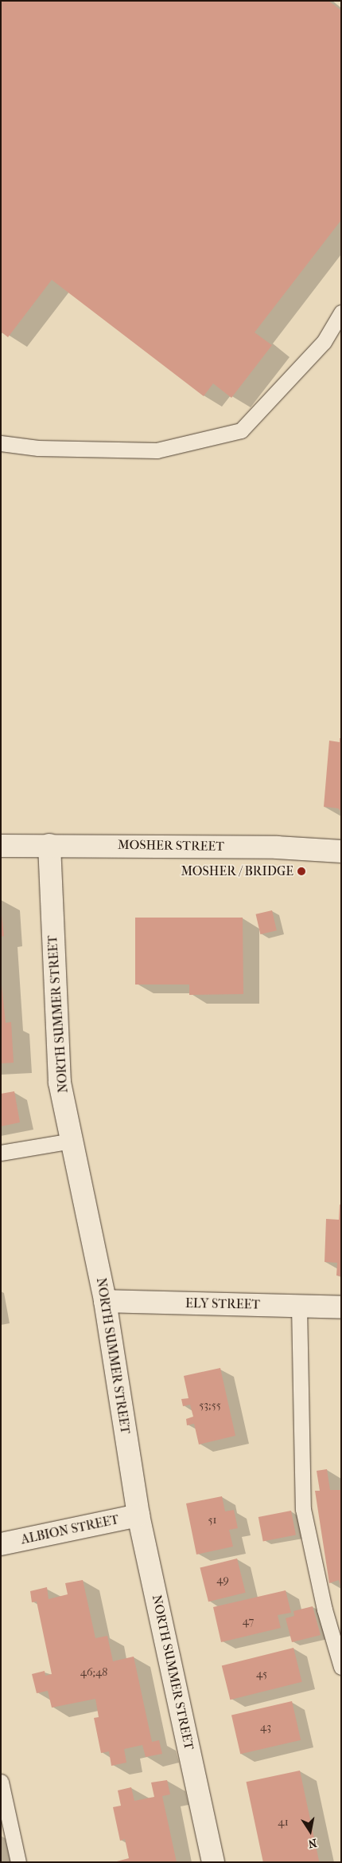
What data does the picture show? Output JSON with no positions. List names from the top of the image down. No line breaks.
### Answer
{"streets":{"street":["MOSHER STREET","NORTH SUMMER STREET","ELY STREET","ALBION STREET"]},"crossings":[["MOSHER STREET","NORTH SUMMER STREET"],["NORTH SUMMER STREET","ELY STREET"],["NORTH SUMMER STREET","ALBION STREET"]],"places":["MOSHER / BRIDGE"],"house_numbers":["53;55","51","49","47","46;48","45","43","41"],"north":"bottom"}
